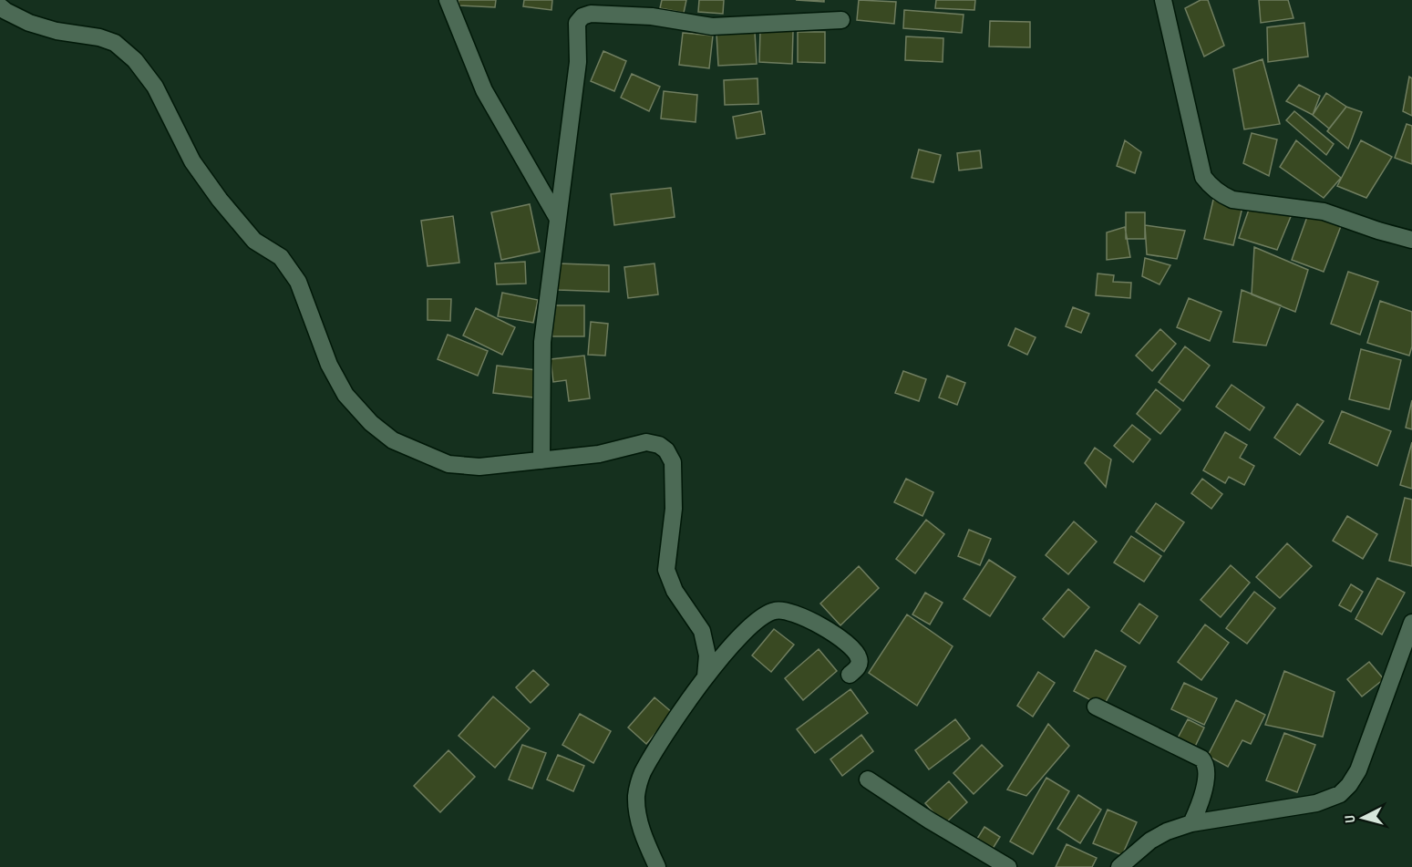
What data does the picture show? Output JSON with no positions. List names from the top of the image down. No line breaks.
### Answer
{"north":"left"}
